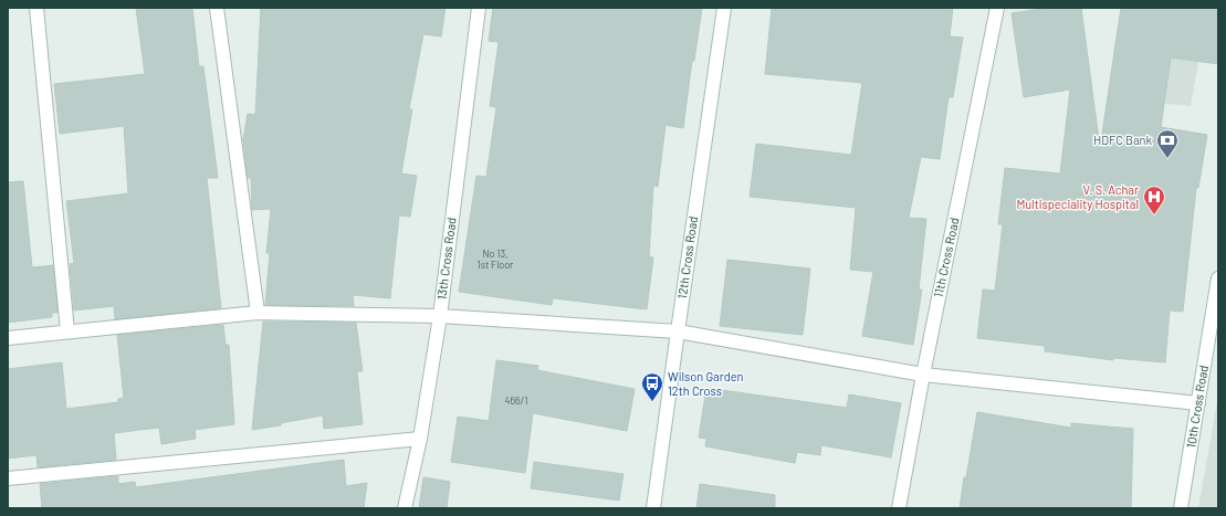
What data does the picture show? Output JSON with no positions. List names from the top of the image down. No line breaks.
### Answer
{"streets":{"street":["12th Cross Road","11th Cross Road","13th Cross Road","10th Cross Road"]},"places":{"bank":["HDFC Bank"],"hospital":["V. S. Achar Multispeciality Hospital"],"bus stop":["Wilson Garden 12th Cross"]},"house_numbers":["No 13, 1st Floor","466/1"]}
